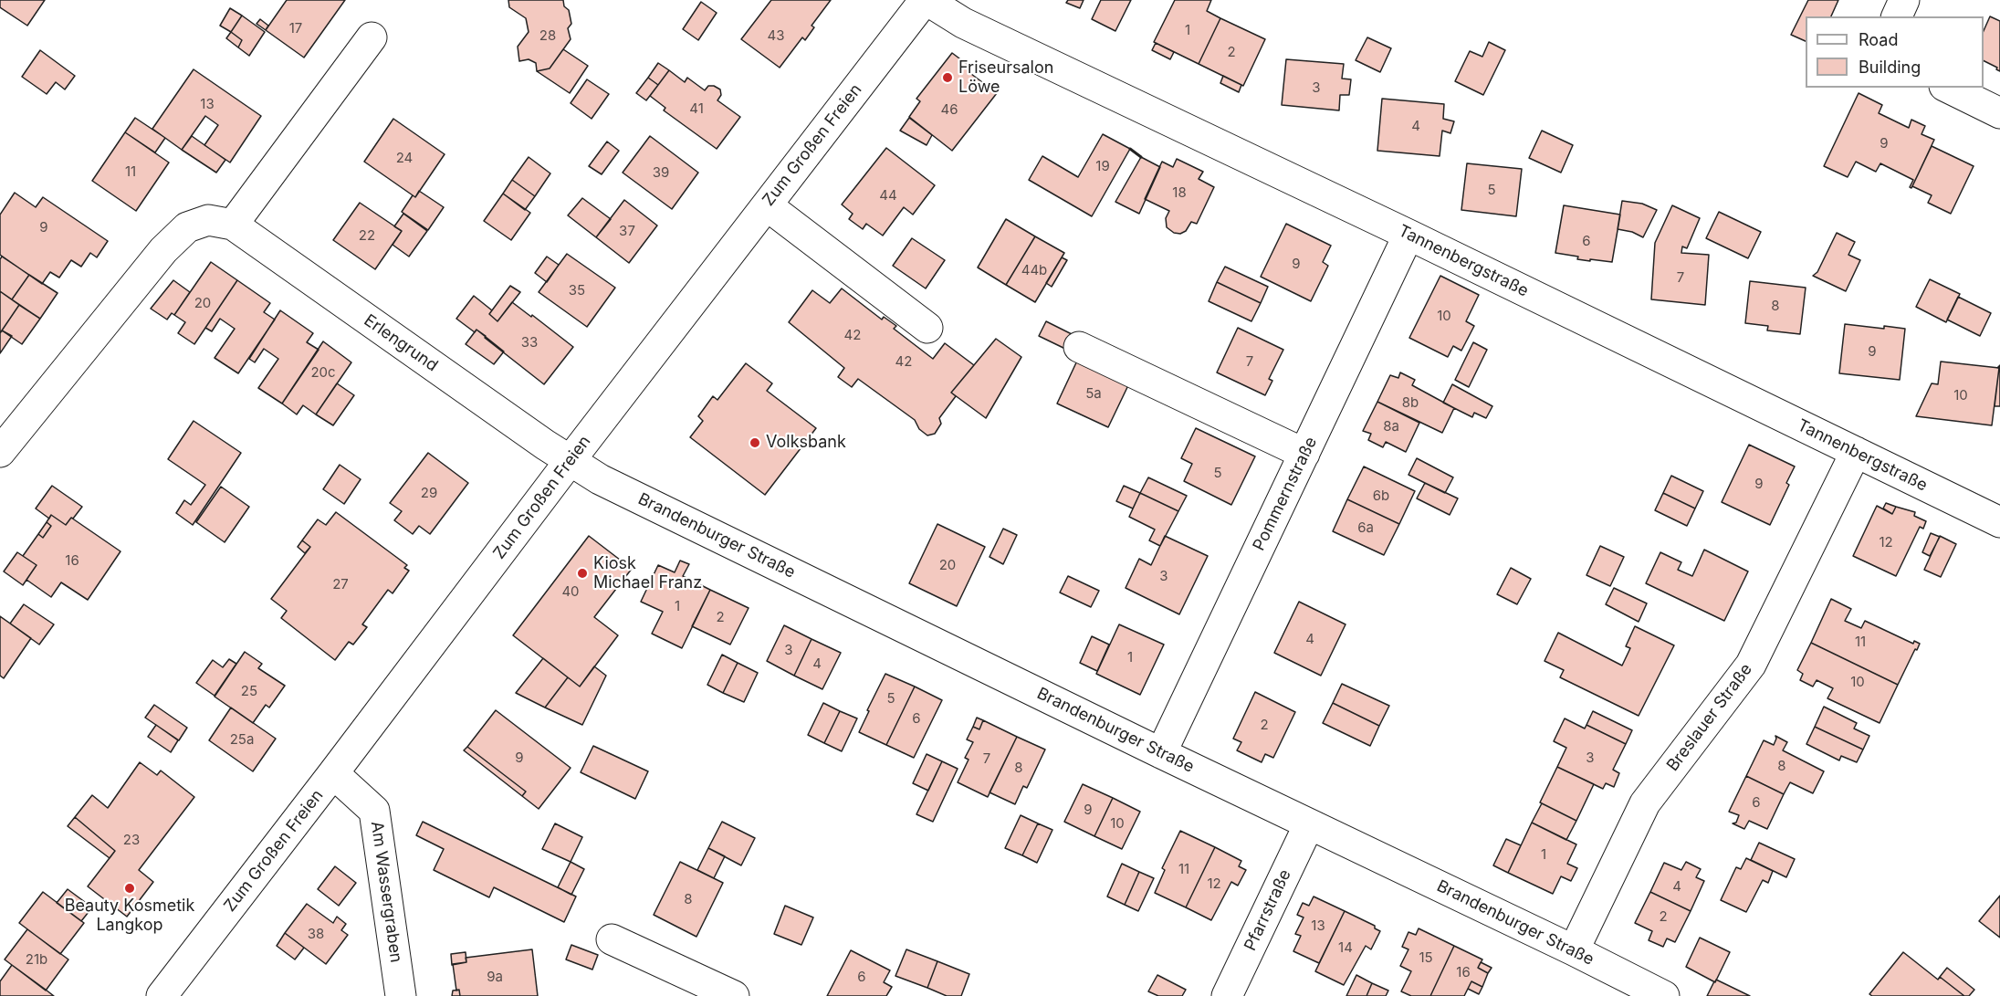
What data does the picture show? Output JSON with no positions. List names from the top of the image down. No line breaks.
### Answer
{"streets":{"street":["Zum Großen Freien","Tannenbergstraße","Erlengrund","Pommernstraße","Brandenburger Straße","Breslauer Straße","Am Wassergraben","Pfarrstraße"]},"crossings":[["Zum Großen Freien","Tannenbergstraße"],["Zum Großen Freien","Erlengrund"],["Zum Großen Freien","Brandenburger Straße"],["Zum Großen Freien","Am Wassergraben"],["Tannenbergstraße","Pommernstraße"],["Tannenbergstraße","Breslauer Straße"],["Erlengrund","Brandenburger Straße"],["Pommernstraße","Brandenburger Straße"],["Brandenburger Straße","Breslauer Straße"],["Brandenburger Straße","Pfarrstraße"]],"places":["Friseursalon Löwe","Volksbank","Kiosk Michael Franz","Beauty Kosmetik Langkop"],"house_numbers":["17","1","28","43","2","3","13","41","46","4","9","24","19","11","39","5","18","44","9","37","22","6","9","44b","7","35","20","8","10","42","33","9","42","7","20c","5a","10","8b","8a","5","9","29","6b","6a","12","16","20","3","27","40","1","2","4","11","3","1","4","10","25","5","6","2","25a","9","3","7","8","8","6","9","10","23","1","11","12","4","8","2","13","38","14","15","21b","16","9a","6"],"legend":["Road","Building"]}
